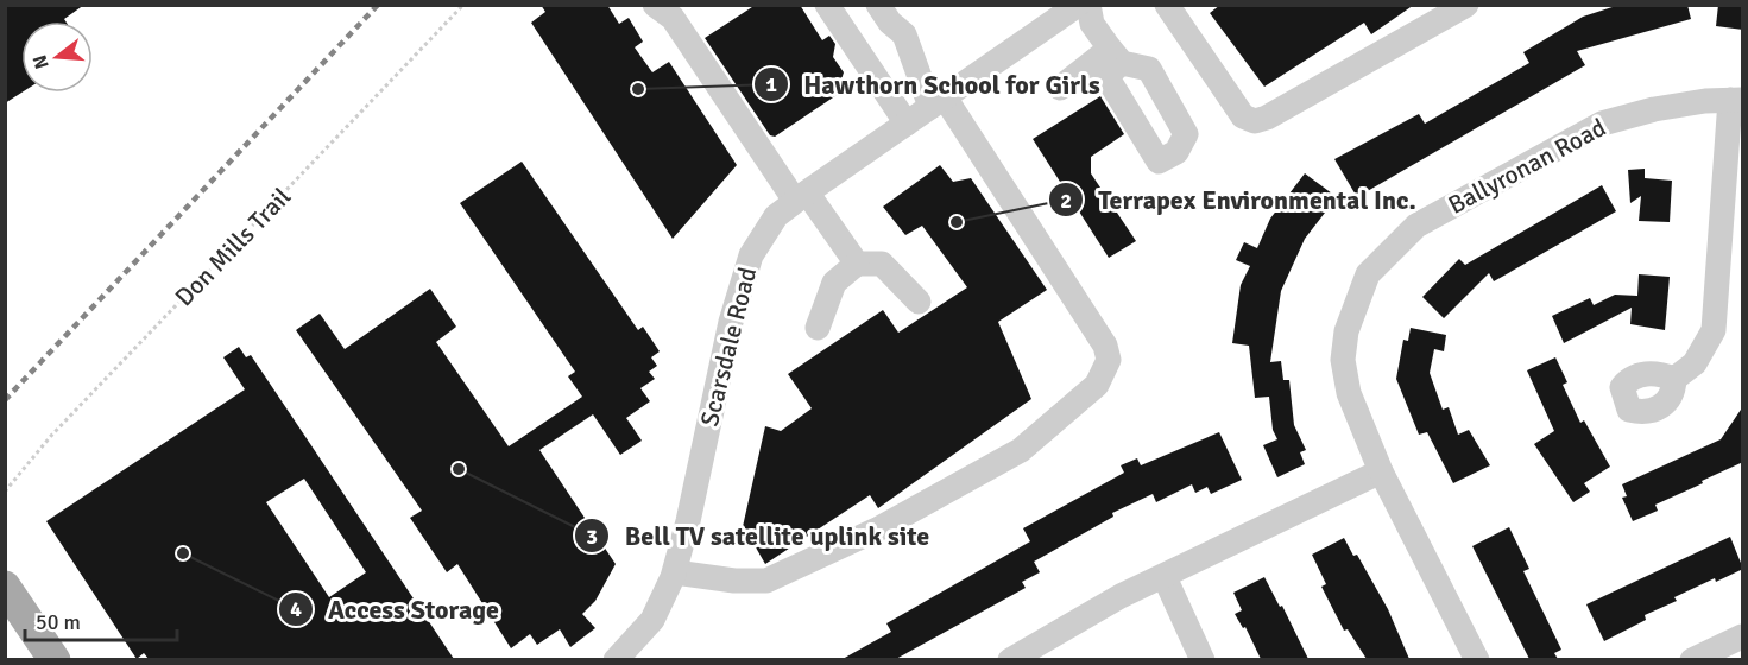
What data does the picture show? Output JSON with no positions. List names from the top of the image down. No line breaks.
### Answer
{"streets":{"street":["Ballyronan Road","Scarsdale Road"],"path":["Don Mills Trail"]},"places":["Hawthorn School for Girls","Terrapex Environmental Inc.","Bell TV satellite uplink site","Access Storage"],"scale_bar":"50 m","north":"left"}
